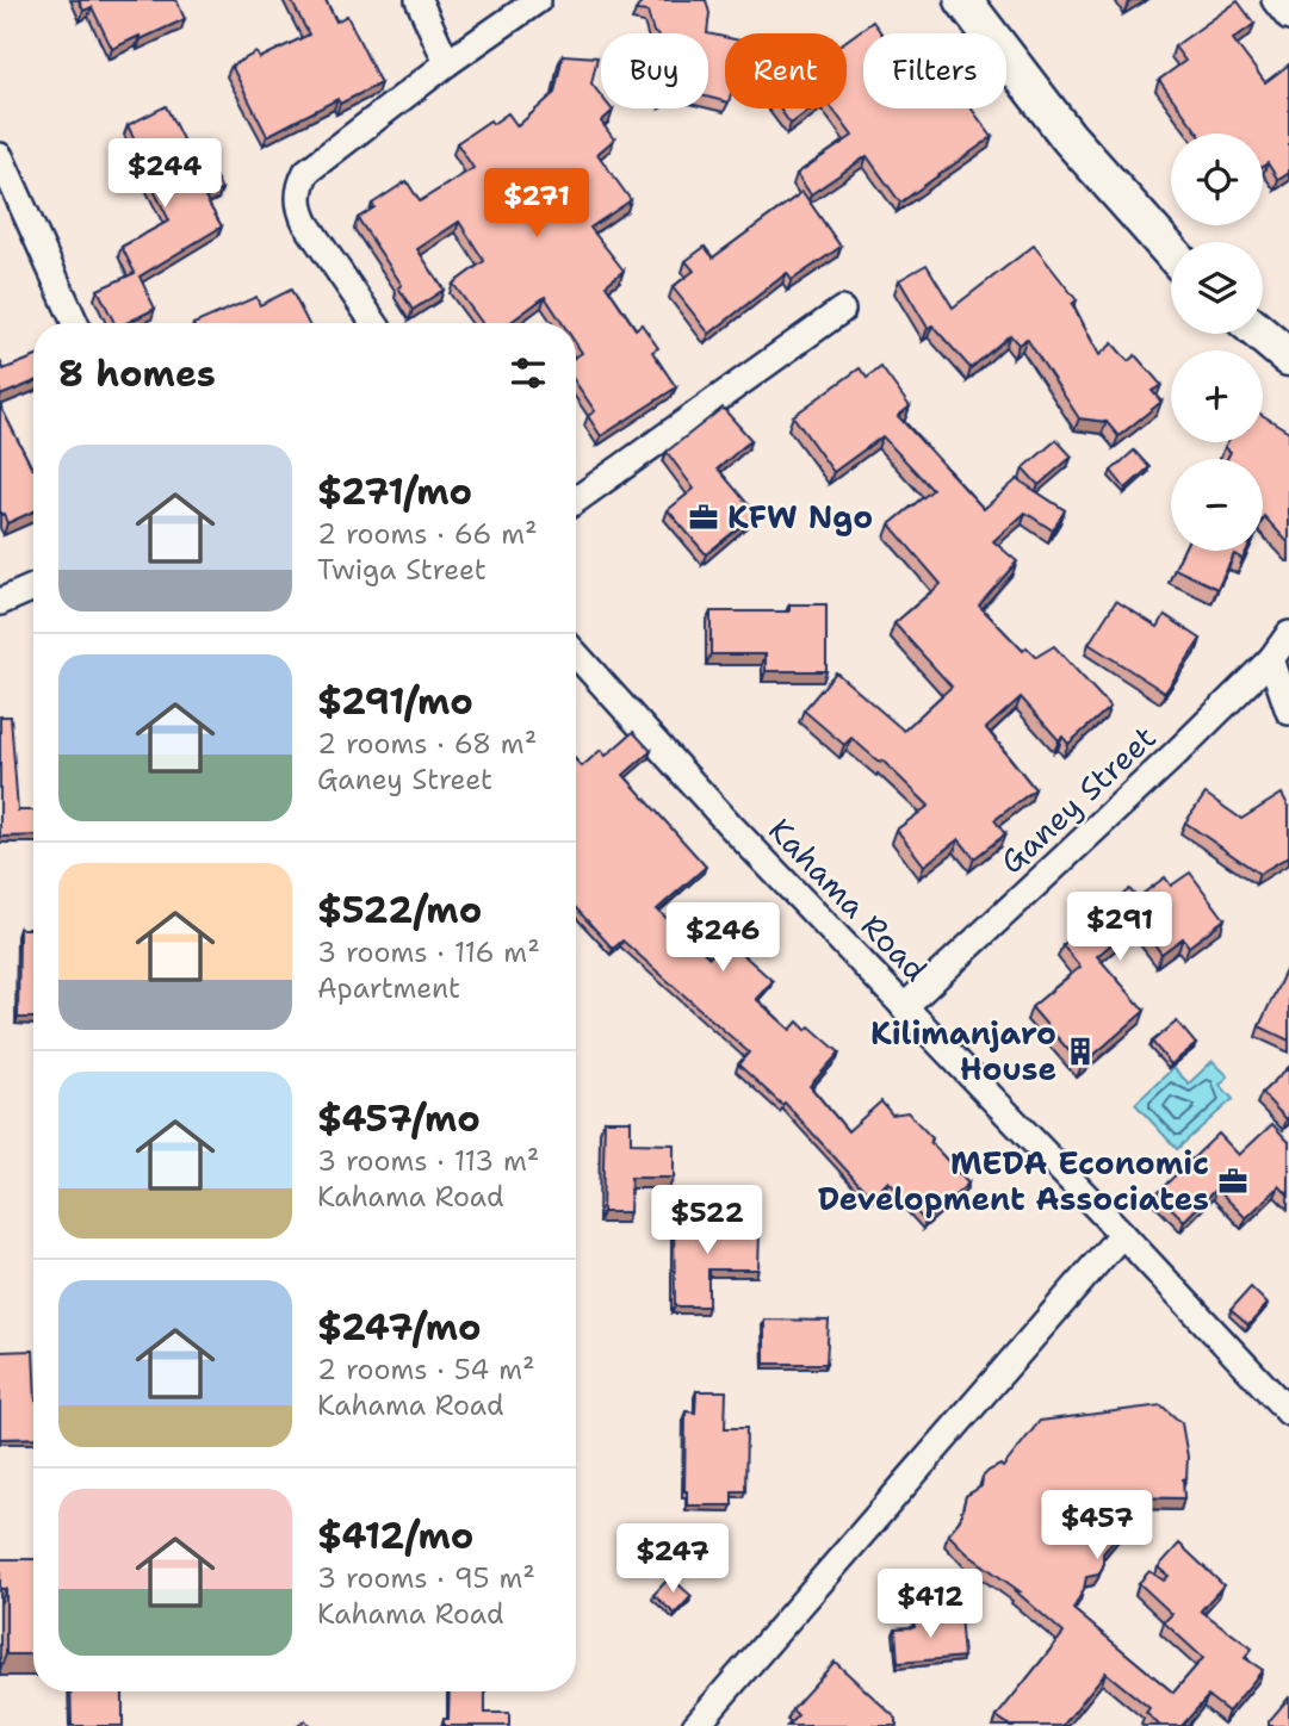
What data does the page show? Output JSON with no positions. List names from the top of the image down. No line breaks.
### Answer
{"streets":{"street":["Ganey Street","Kahama Road"]},"crossings":[["Ganey Street","Kahama Road"]],"places":{"office":["KFW Ngo","MEDA Economic Development Associates"],"building":["Kilimanjaro House"]},"page":{"chip":["Buy","Rent","Filters"],"map_buttons":["+","−"],"price":["$244","$271","$291","$246","$522","$457","$247","$412"],"heading":"8 homes","list":[{"name":"$271/mo","note":"2 rooms · 66 m² · Twiga Street"},{"name":"$291/mo","note":"2 rooms · 68 m² · Ganey Street"},{"name":"$522/mo","note":"3 rooms · 116 m² · Apartment"},{"name":"$457/mo","note":"3 rooms · 113 m² · Kahama Road"},{"name":"$247/mo","note":"2 rooms · 54 m² · Kahama Road"},{"name":"$412/mo","note":"3 rooms · 95 m² · Kahama Road"}]}}
